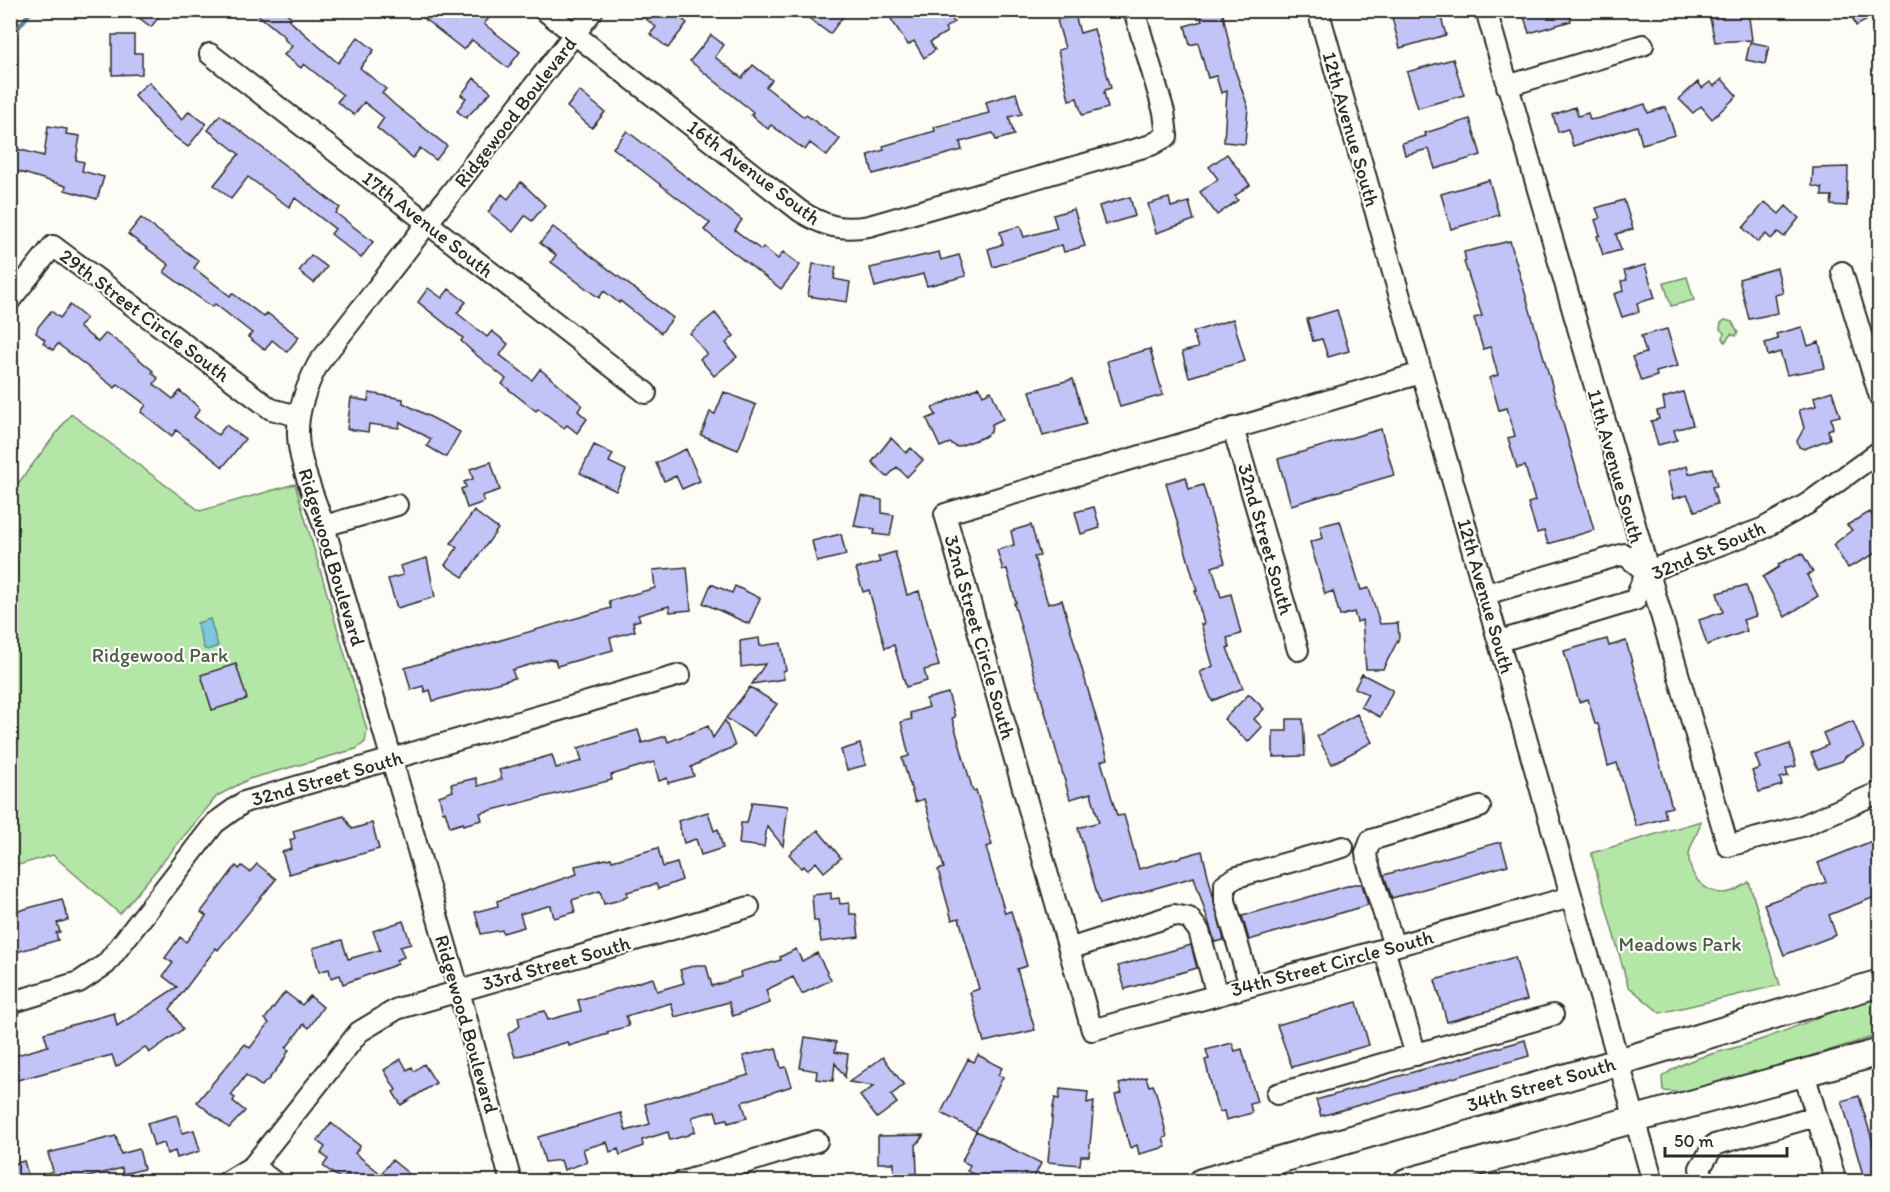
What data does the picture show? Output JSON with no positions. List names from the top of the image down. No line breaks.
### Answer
{"streets":{"main road":["34th Street South"],"street":["Ridgewood Boulevard","12th Avenue South","16th Avenue South","17th Avenue South","29th Street Circle South","11th Avenue South","32nd Street South","32nd St South","32nd Street Circle South","33rd Street South","34th Street Circle South"]},"crossings":[["Ridgewood Boulevard","16th Avenue South"],["Ridgewood Boulevard","17th Avenue South"],["Ridgewood Boulevard","29th Street Circle South"],["Ridgewood Boulevard","32nd Street South"],["Ridgewood Boulevard","33rd Street South"],["12th Avenue South","32nd St South"],["12th Avenue South","32nd Street Circle South"],["12th Avenue South","34th Street Circle South"],["12th Avenue South","34th Street South"],["11th Avenue South","32nd St South"],["32nd Street South","32nd Street Circle South"],["32nd Street Circle South","34th Street Circle South"]],"parks":["Ridgewood Park","Meadows Park"],"scale_bar":"50 m"}
